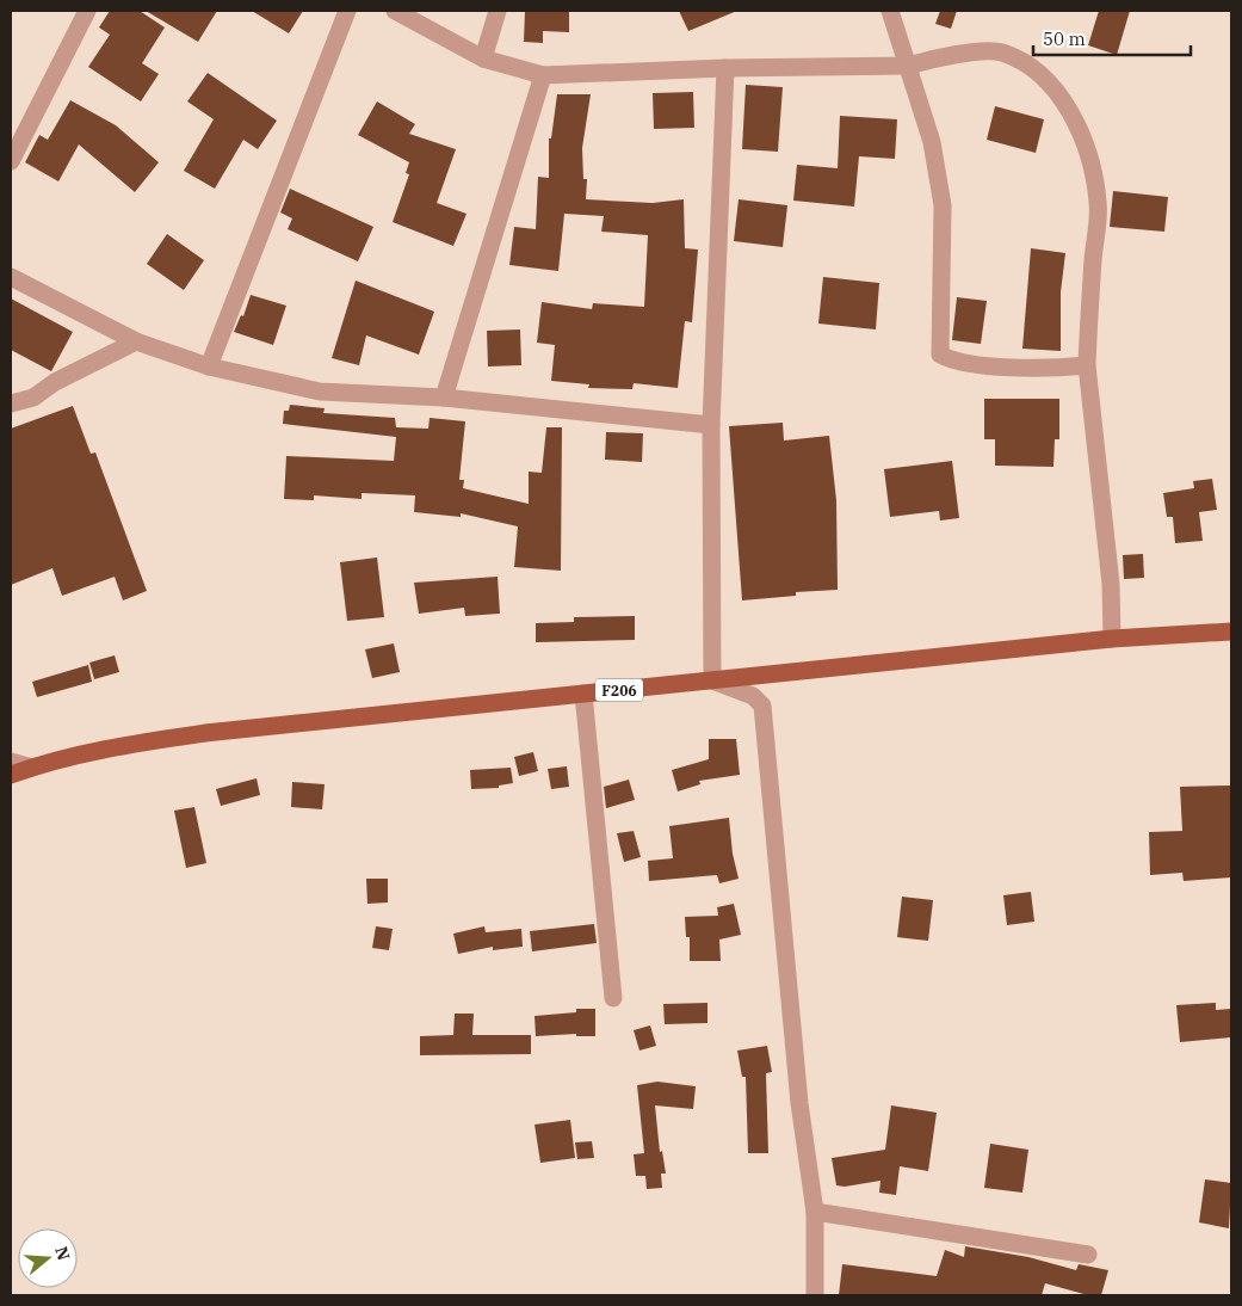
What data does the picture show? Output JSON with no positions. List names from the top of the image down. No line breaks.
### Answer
{"streets":{"main road":["F206"]},"scale_bar":"50 m","north":"right"}
